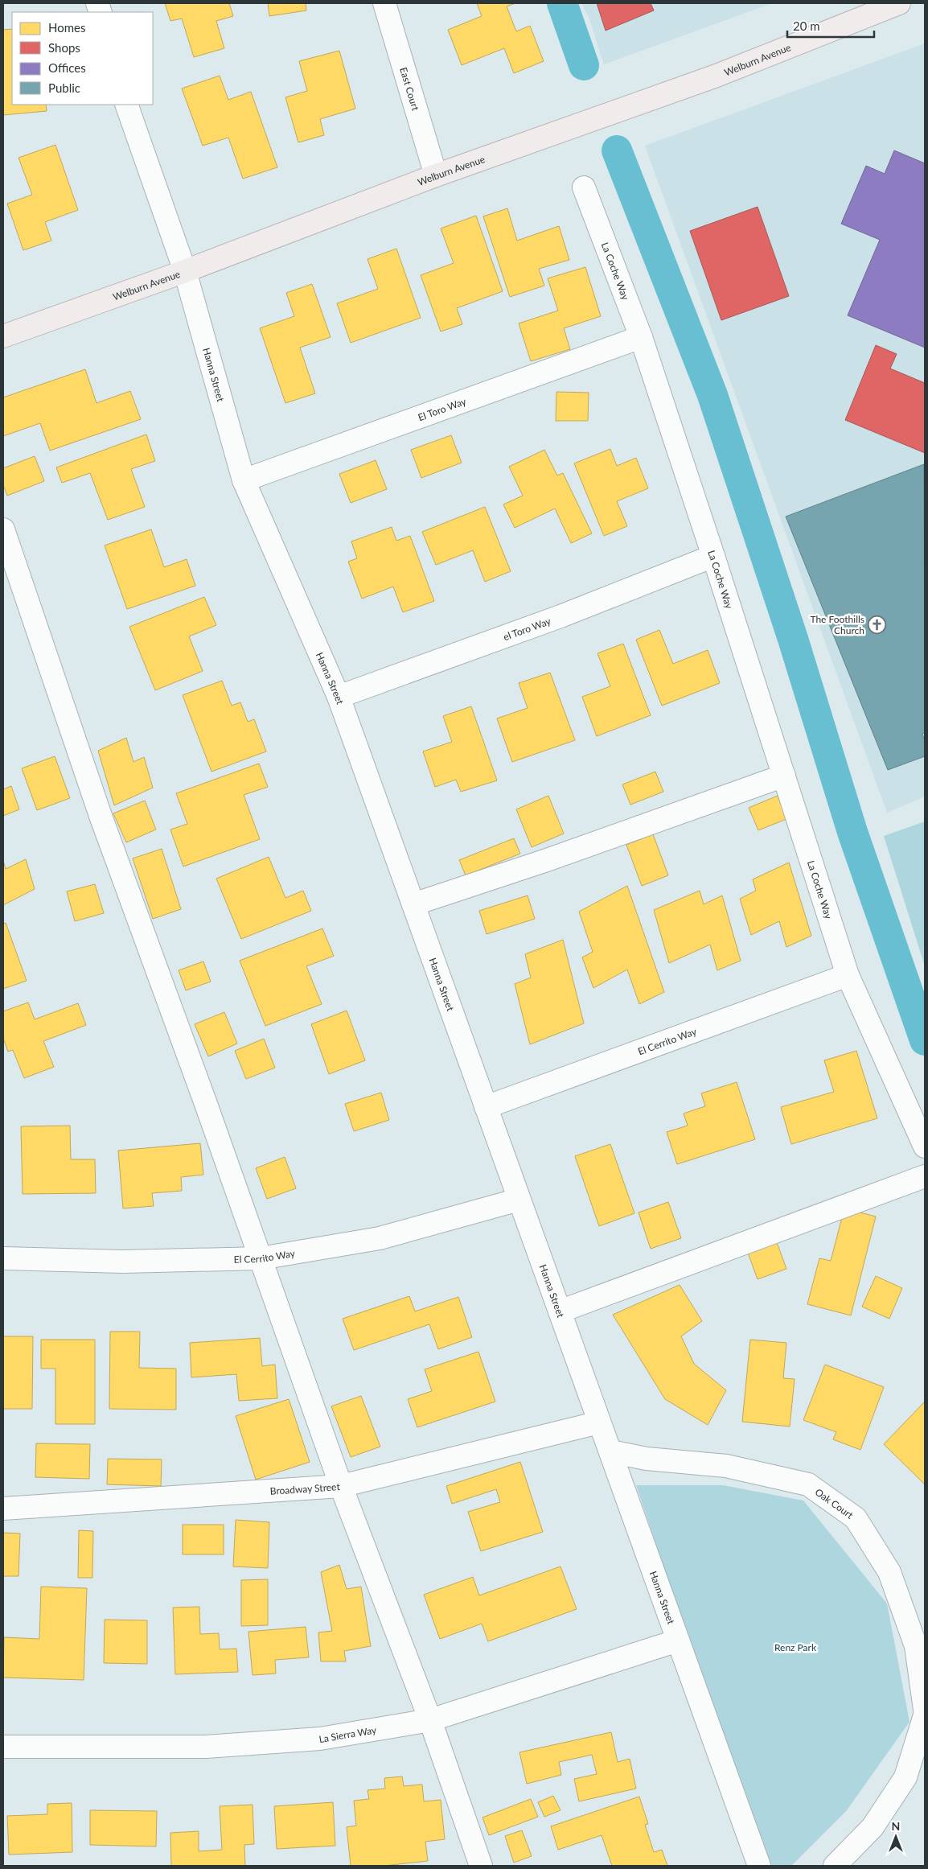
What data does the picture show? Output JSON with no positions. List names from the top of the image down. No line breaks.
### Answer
{"streets":{"main road":["Welburn Avenue"],"street":["East Court","La Coche Way","Hanna Street","El Toro Way","el Toro Way","El Cerrito Way","Broadway Street","Oak Court","La Sierra Way"]},"crossings":[["Welburn Avenue","East Court"],["Welburn Avenue","Hanna Street"],["La Coche Way","El Toro Way"],["La Coche Way","el Toro Way"],["La Coche Way","El Cerrito Way"],["Hanna Street","El Toro Way"],["Hanna Street","el Toro Way"],["Hanna Street","El Cerrito Way"],["Hanna Street","Broadway Street"],["Hanna Street","Oak Court"],["Hanna Street","La Sierra Way"]],"parks":["Renz Park"],"places":{"church":["The Foothills Church"]},"legend":["Homes","Shops","Offices","Public"],"scale_bar":"20 m","north":"top"}
